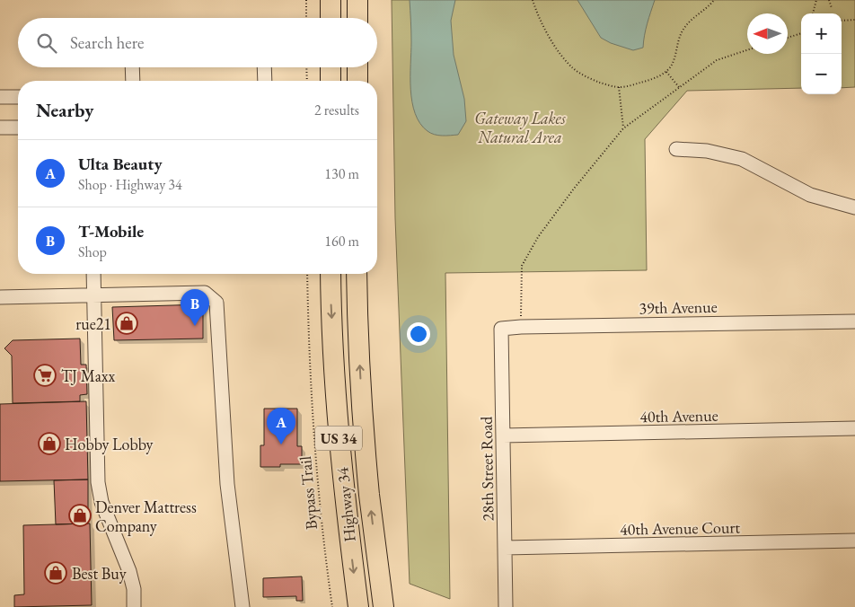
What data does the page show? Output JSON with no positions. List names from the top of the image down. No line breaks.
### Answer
{"streets":{"highway":["US 34","Highway 34"],"street":["39th Avenue","40th Avenue","28th Street Road","40th Avenue Court"],"path":["Bypass Trail"]},"crossings":[["39th Avenue","28th Street Road"],["40th Avenue","28th Street Road"],["28th Street Road","40th Avenue Court"]],"parks":["Gateway Lakes Natural Area"],"places":{"shop":["rue21","Hobby Lobby","Denver Mattress Company","Best Buy"],"supermarket":["TJ Maxx"]},"north":"left","page":{"map_buttons":["+","−"],"search":"Search here","heading":["Nearby","2 results"],"list":[{"mark":"A","name":"Ulta Beauty","note":"Shop · Highway 34","value":"130 m"},{"mark":"B","name":"T-Mobile","note":"Shop","value":"160 m"}],"pins":["B","A"]}}
